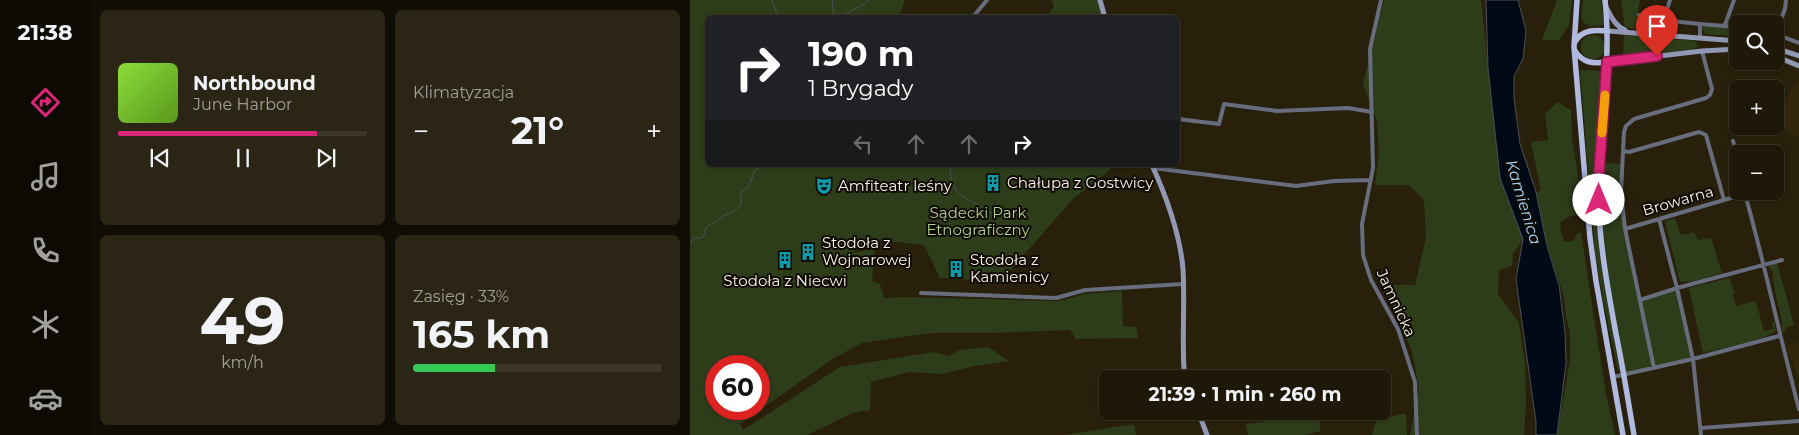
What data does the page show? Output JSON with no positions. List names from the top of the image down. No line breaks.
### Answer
{"streets":{"street":["Browarna","Jamnicka"]},"water":["Kamienica"],"parks":["Sądecki Park Etnograficzny"],"places":{"building":["Chałupa z Gostwicy","Stodoła z Wojnarowej","Stodoła z Niecwi","Stodoła z Kamienicy"],"theatre":["Amfiteatr leśny"]},"page":{"tabs":"21:38","tile":["Klimatyzacja",["49","km/h"],["Zasięg · 33%","165 km"]],"map_buttons":["+","−"],"turn":["190 m","1 Brygady"],"song":["Northbound","June Harbor"],"heat":["−","21°","+"],"limit":"60","trip":"21:39 · 1 min · 260 m"}}
